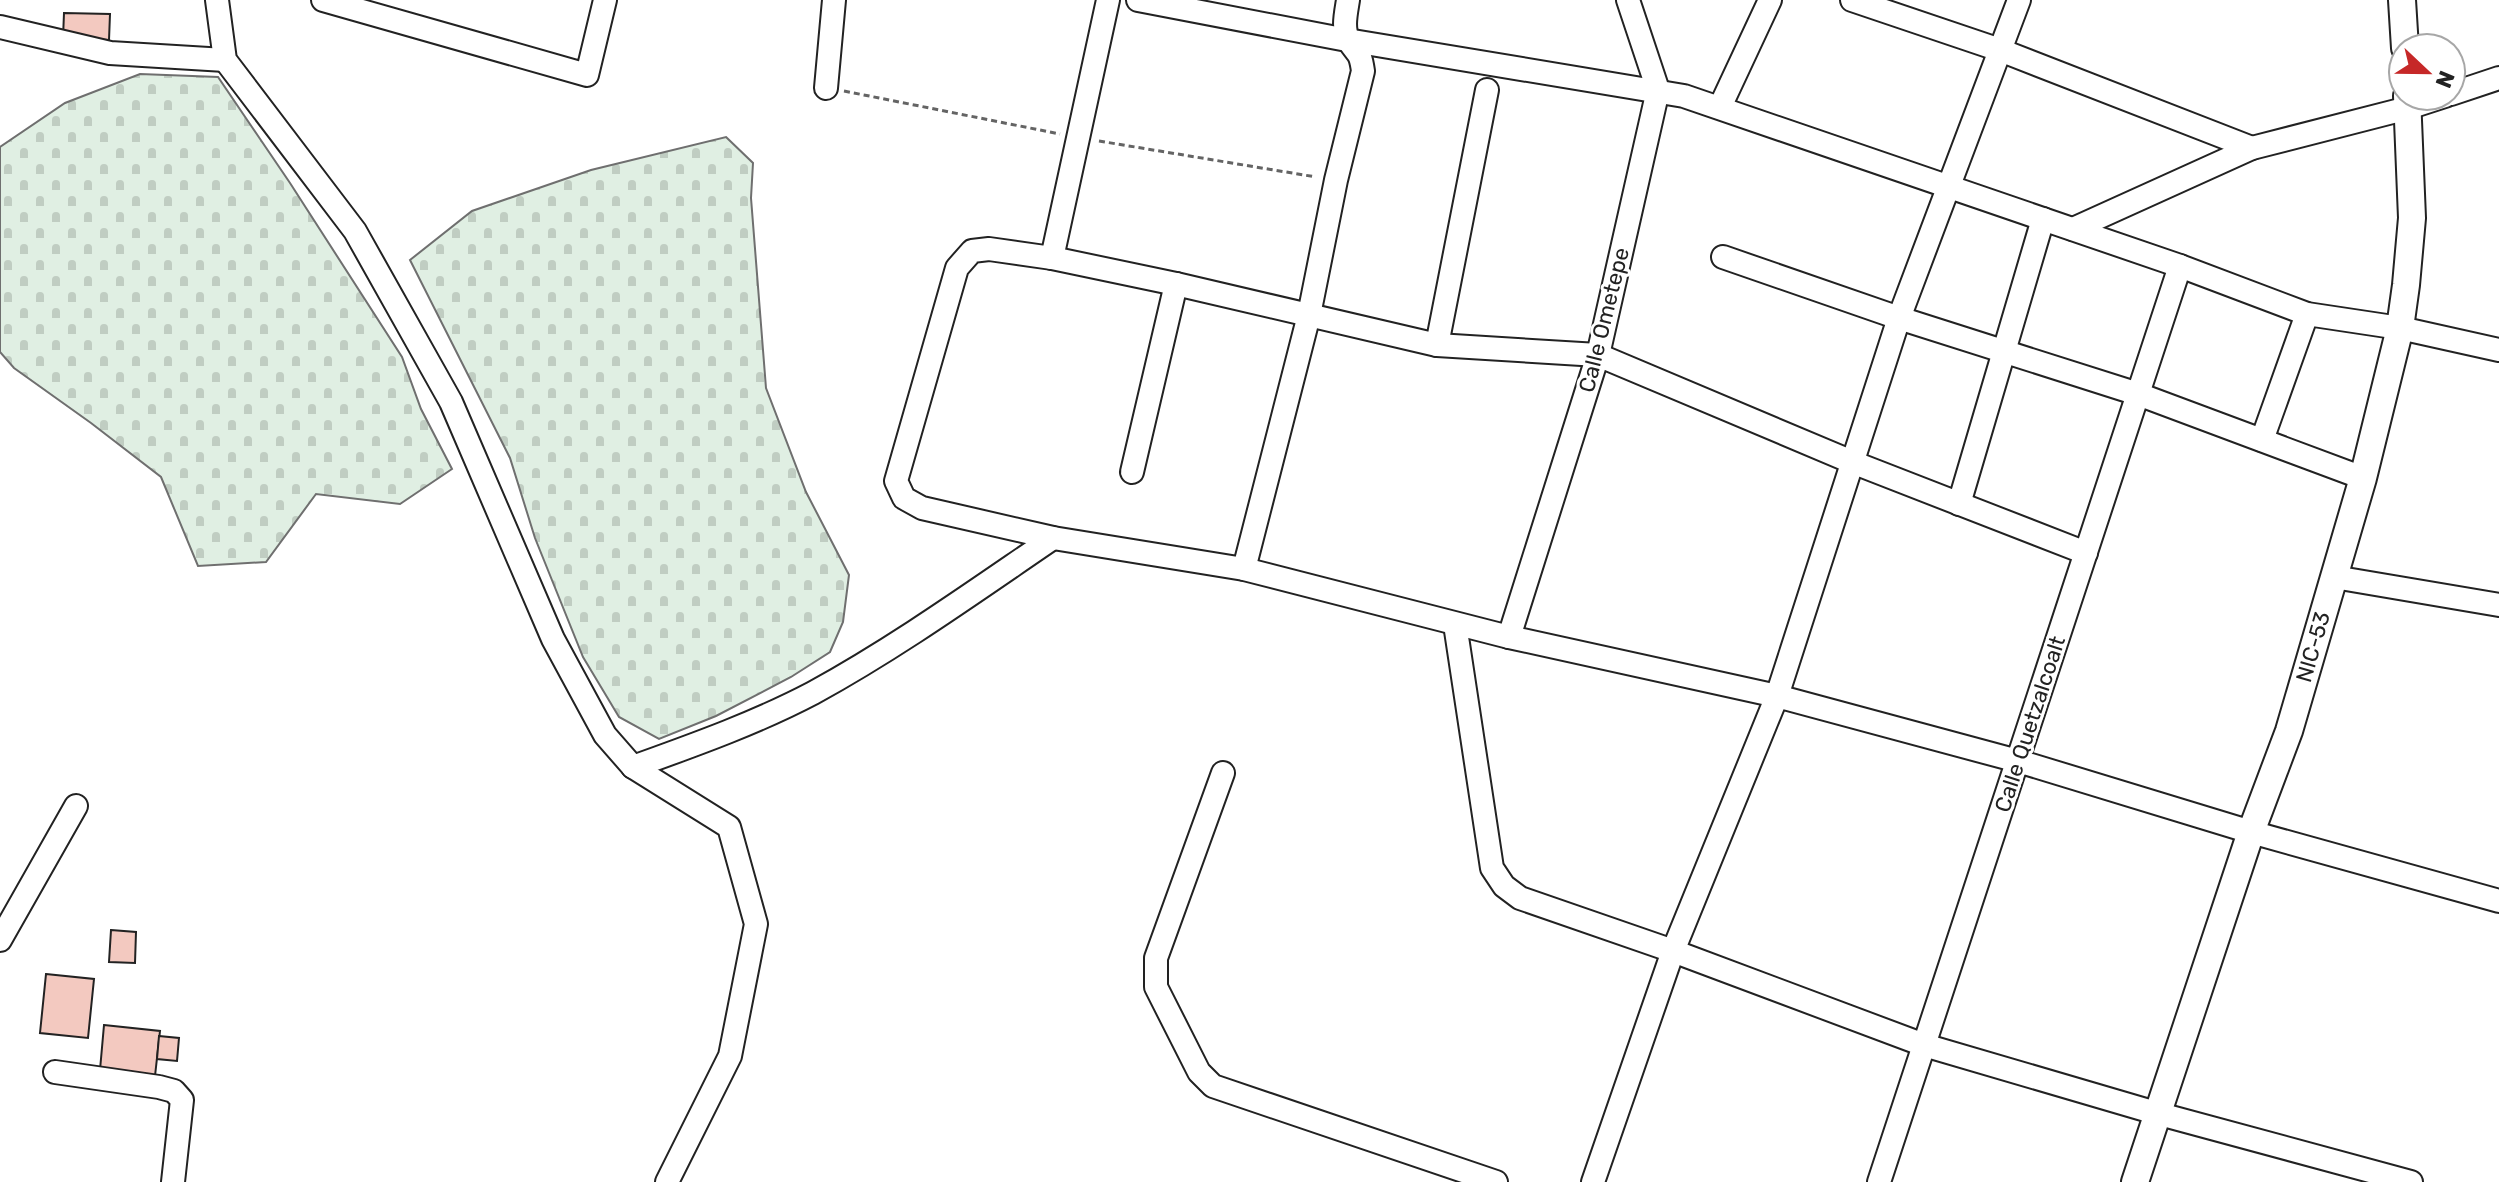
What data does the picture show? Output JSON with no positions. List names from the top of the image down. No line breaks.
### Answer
{"streets":{"main road":["NIC-53"],"street":["Calle Ometepe","Calle Quetzalcoalt"]},"north":"right"}
